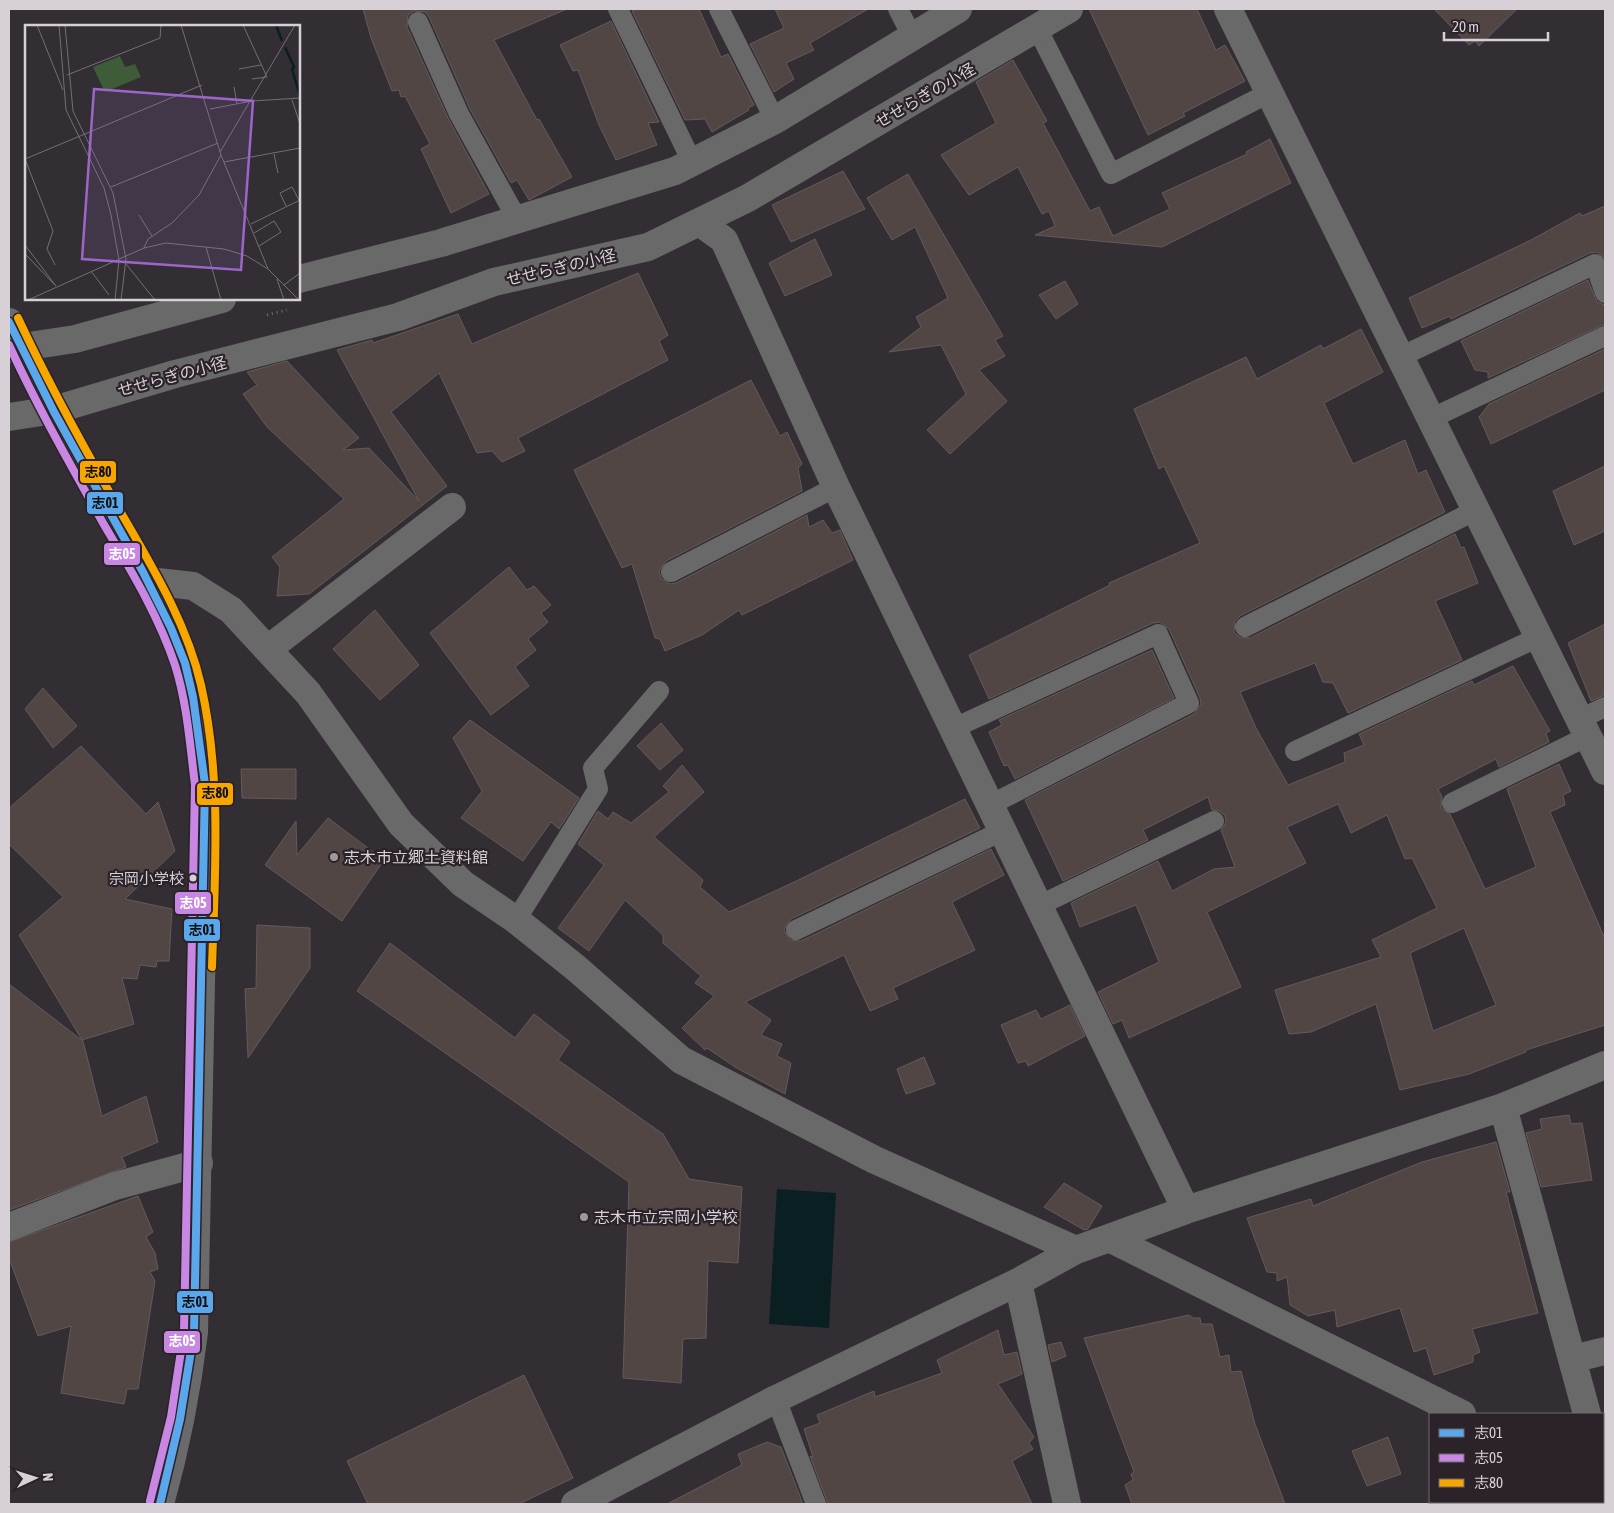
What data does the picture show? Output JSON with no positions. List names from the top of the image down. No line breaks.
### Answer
{"streets":{"street":["せせらぎの小径"]},"places":["志木市立郷土資料館","宗岡小学校","志木市立宗岡小学校"],"lines":["transit line 志80","transit line 志01","transit line 志05"],"legend":["志01","志05","志80"],"scale_bar":"20 m","north":"right"}
